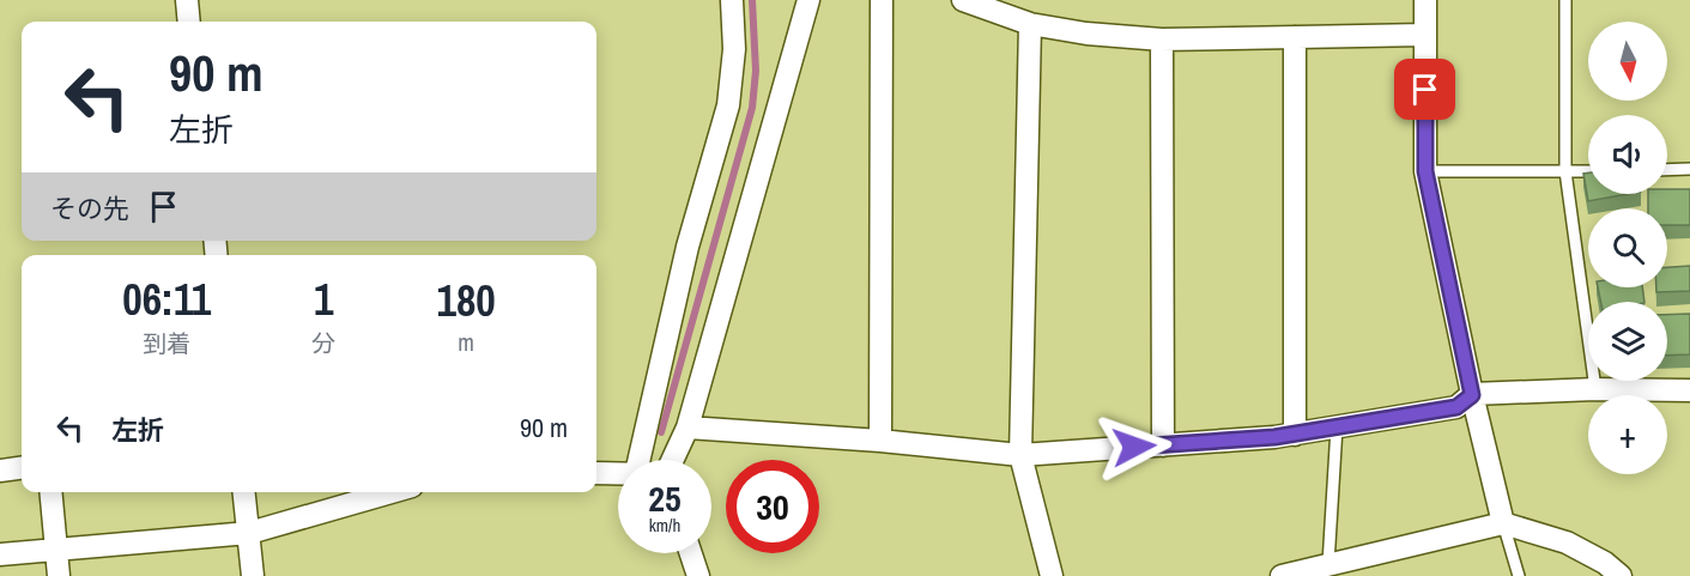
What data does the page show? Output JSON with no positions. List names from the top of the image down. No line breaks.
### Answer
{"north":"bottom","page":{"map_buttons":"+","turn":["90 m","左折"],"then":"その先","eta":["06:11","到着","1","分","180","m"],"list":[{"name":"左折","value":"90 m"}],"speed":"25 km/h","limit":"30"}}
